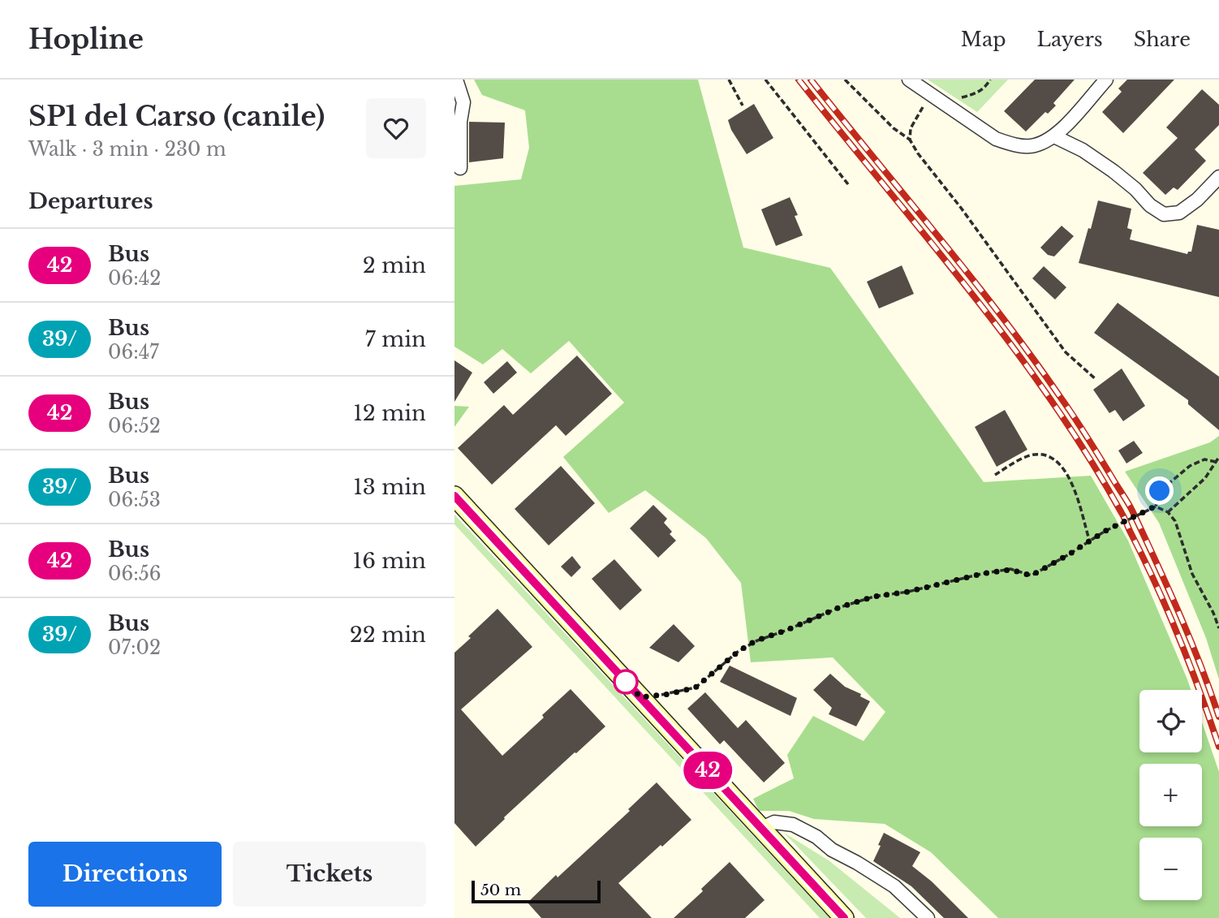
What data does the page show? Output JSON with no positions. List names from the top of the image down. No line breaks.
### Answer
{"lines":["bus line 42"],"scale_bar":"50 m","page":{"header":"Hopline","nav":["Map","Layers","Share"],"heading":[["SP1 del Carso (canile)","Walk · 3 min · 230 m"],"Departures"],"on_map":"42","list":[{"mark":"42","name":"Bus","note":"06:42","value":"2 min"},{"mark":"39/","name":"Bus","note":"06:47","value":"7 min"},{"mark":"42","name":"Bus","note":"06:52","value":"12 min"},{"mark":"39/","name":"Bus","note":"06:53","value":"13 min"},{"mark":"42","name":"Bus","note":"06:56","value":"16 min"},{"mark":"39/","name":"Bus","note":"07:02","value":"22 min"}],"map_buttons":["+","−"],"buttons":["Directions","Tickets"],"scale":"50 m"}}
